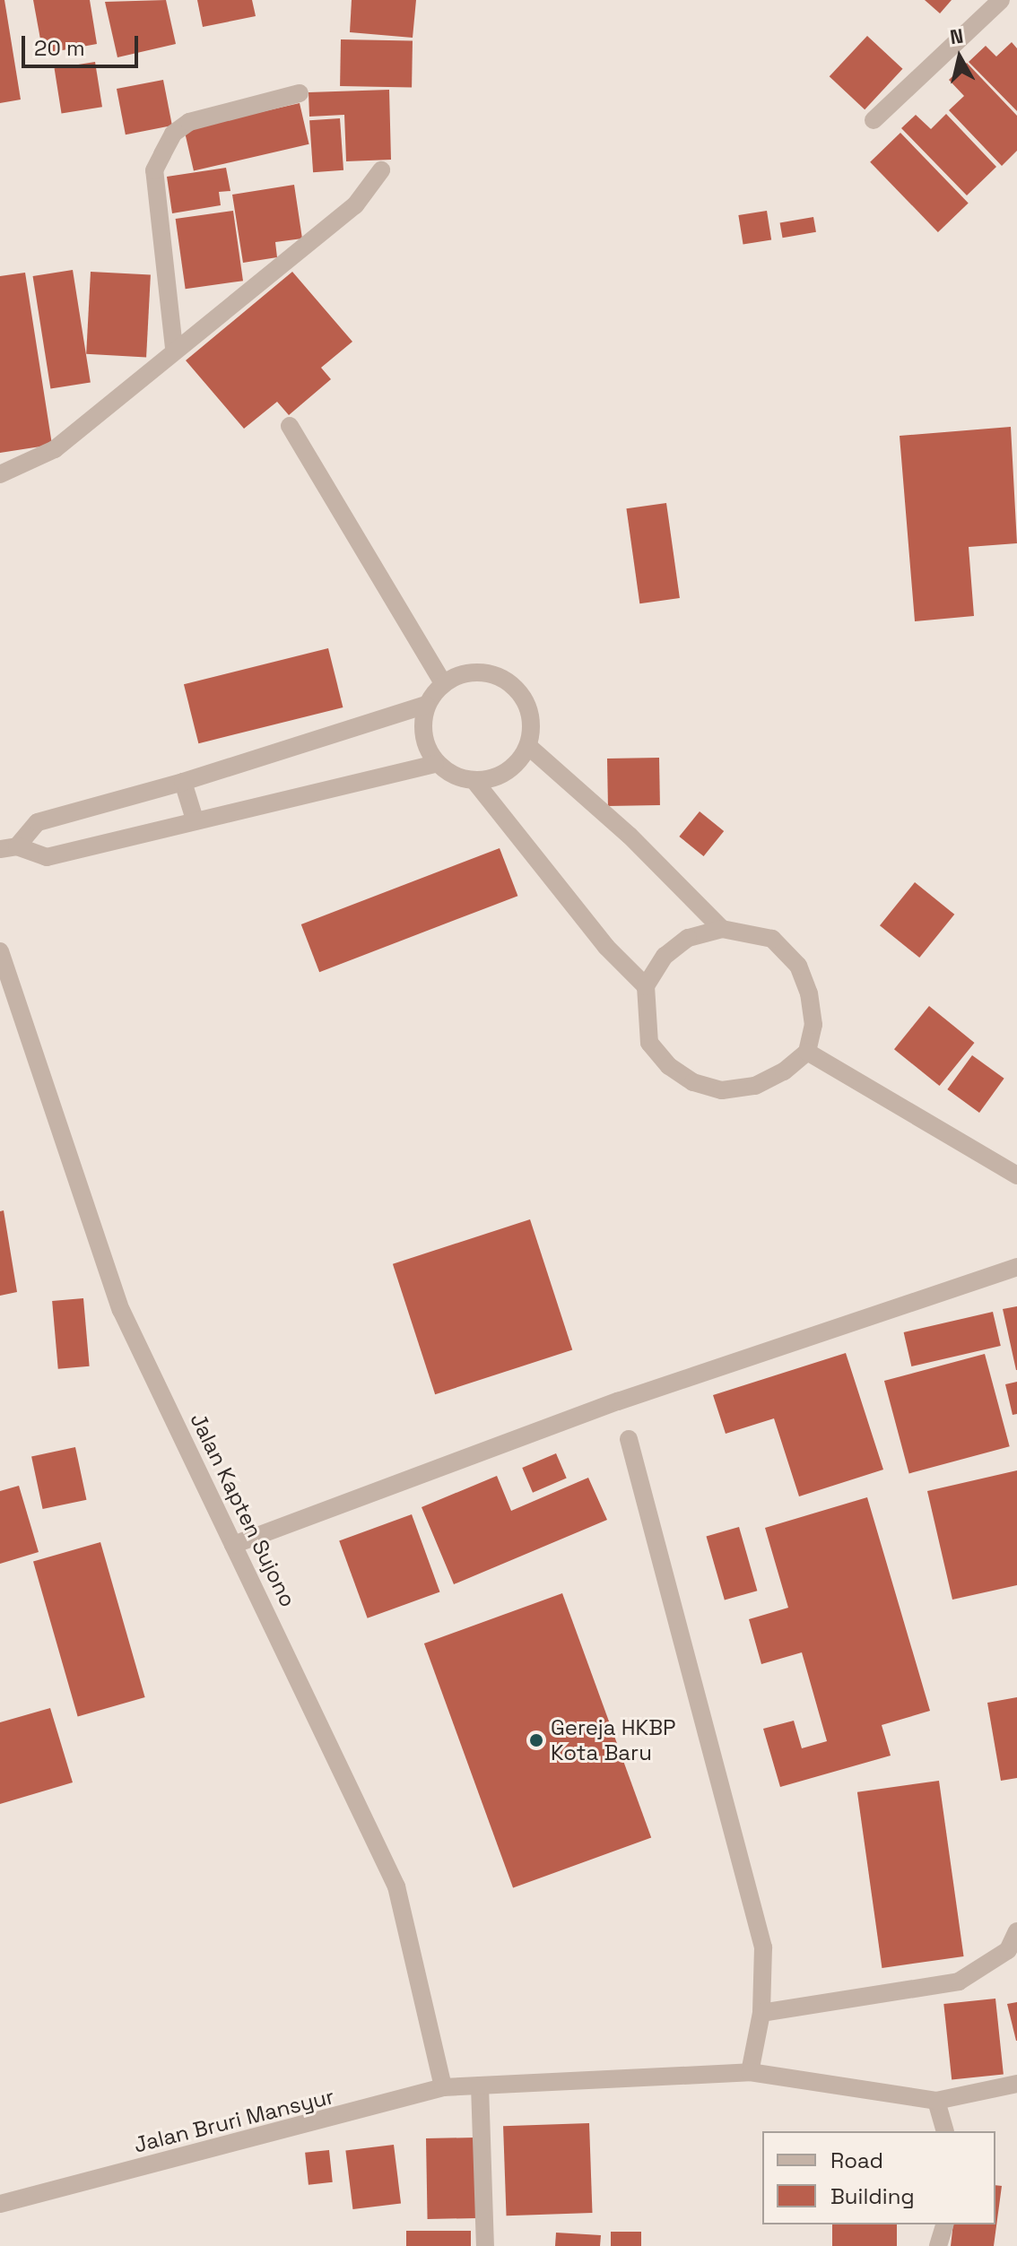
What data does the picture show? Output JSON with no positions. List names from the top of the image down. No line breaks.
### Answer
{"streets":{"street":["Jalan Kapten Sujono","Jalan Bruri Mansyur"]},"crossings":[["Jalan Kapten Sujono","Jalan Bruri Mansyur"]],"places":["Gereja HKBP Kota Baru"],"legend":["Road","Building"],"scale_bar":"20 m","north":"top"}
